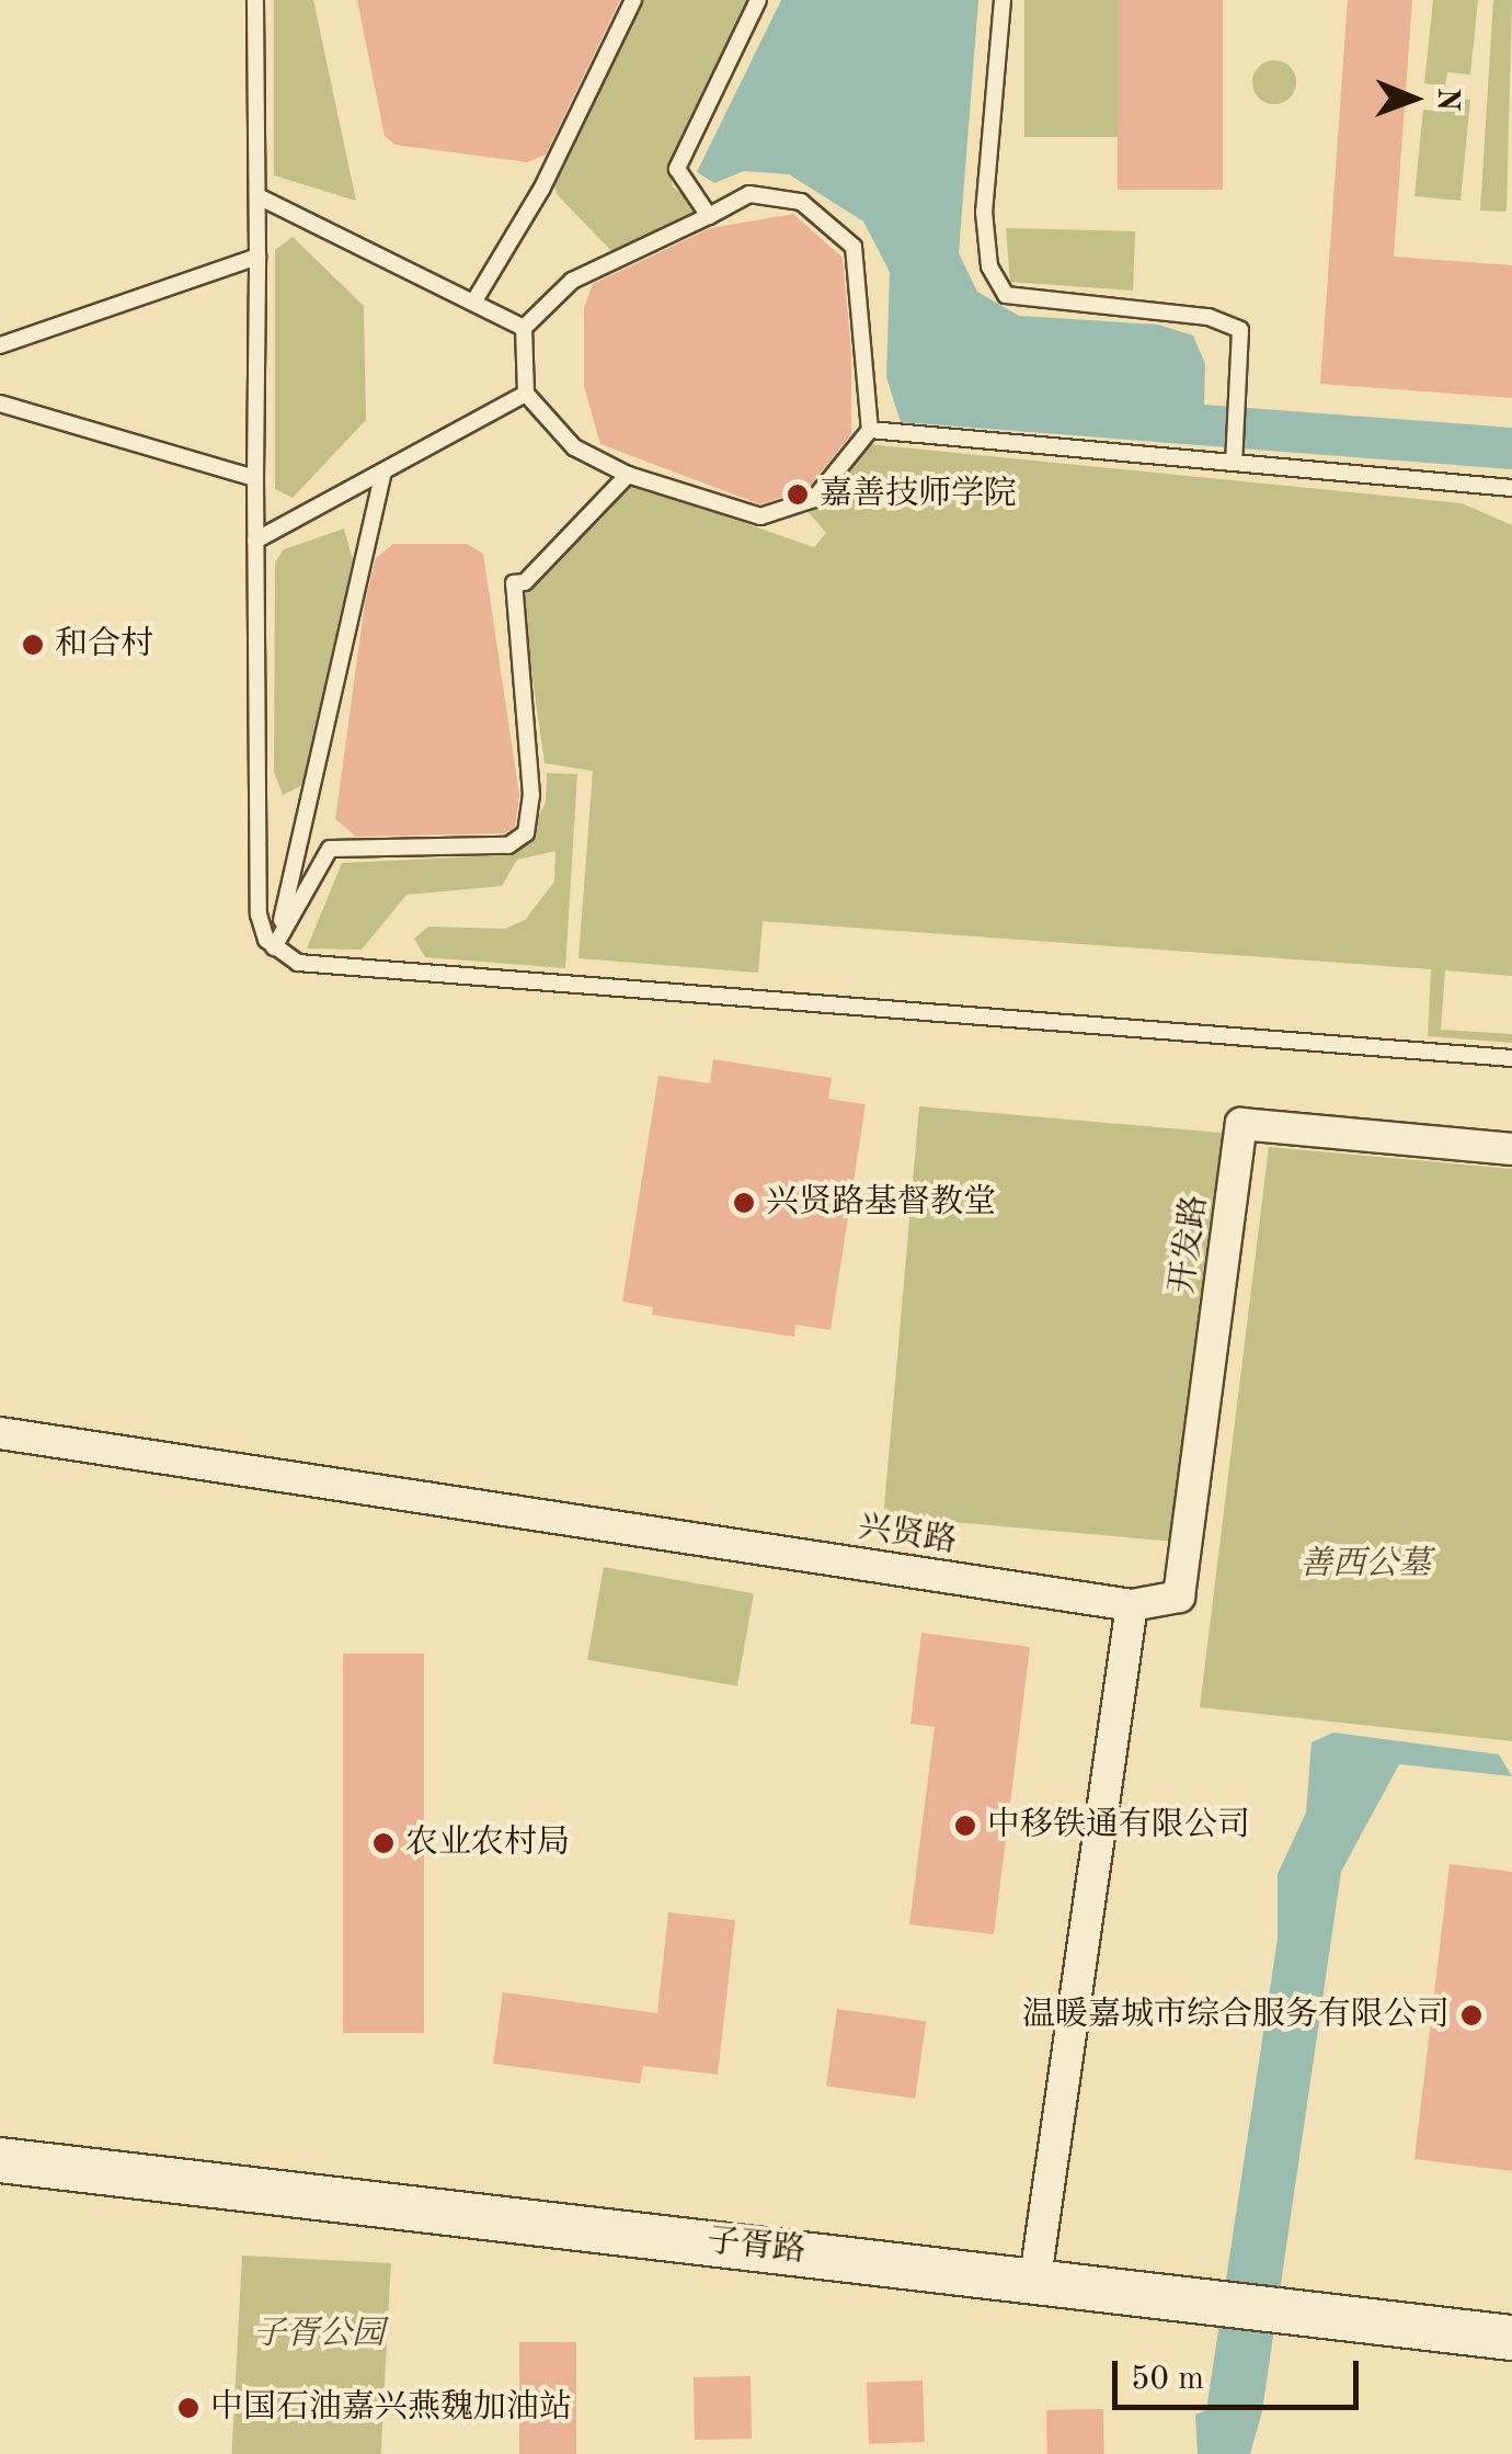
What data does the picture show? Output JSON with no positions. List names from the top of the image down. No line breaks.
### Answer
{"streets":{"street":["开发路","兴贤路","子胥路"]},"crossings":[["开发路","兴贤路"]],"parks":["善西公墓","子胥公园"],"places":["嘉善技师学院","和合村","兴贤路基督教堂","中移铁通有限公司","农业农村局","温暖嘉城市综合服务有限公司","中国石油嘉兴燕魏加油站"],"scale_bar":"50 m","north":"right"}
